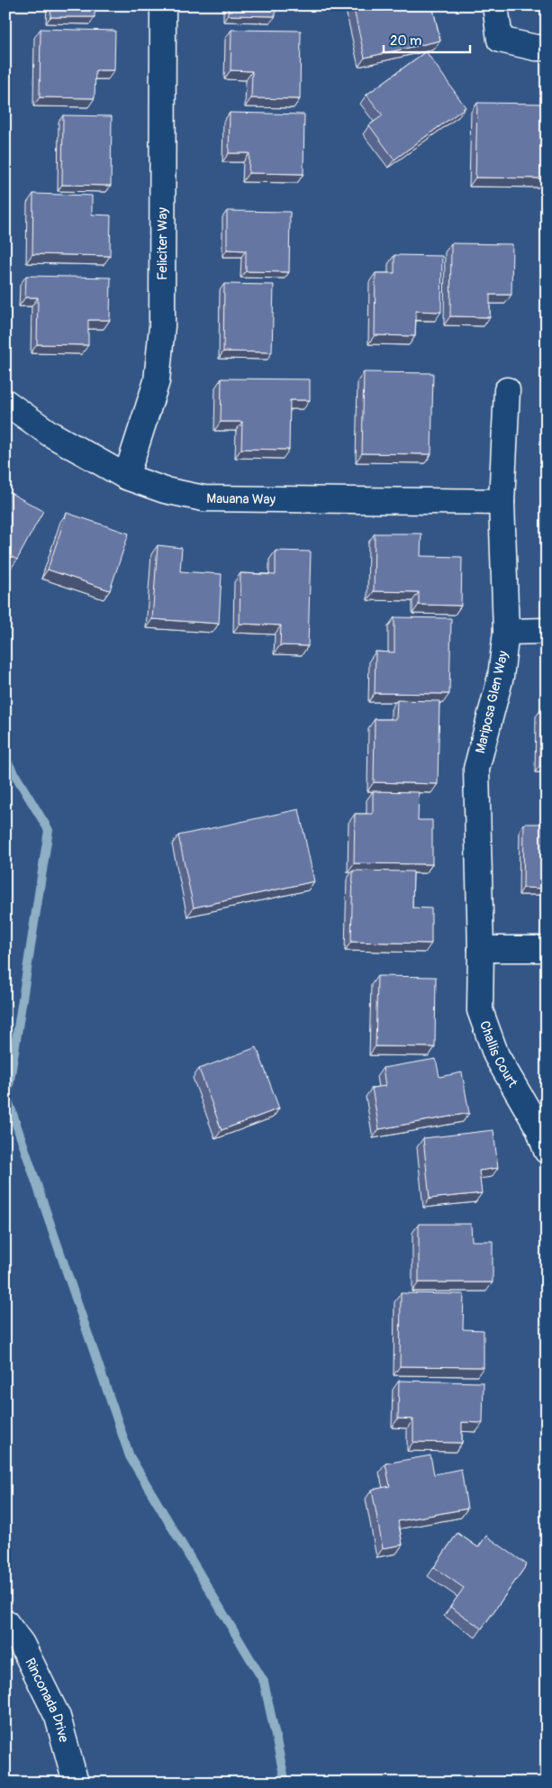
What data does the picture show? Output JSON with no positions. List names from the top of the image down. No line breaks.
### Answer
{"streets":{"street":["Feliciter Way","Mauana Way","Mariposa Glen Way","Challis Court","Rinconada Drive"]},"crossings":[["Feliciter Way","Mauana Way"],["Mauana Way","Mariposa Glen Way"],["Mariposa Glen Way","Challis Court"]],"scale_bar":"20 m"}
